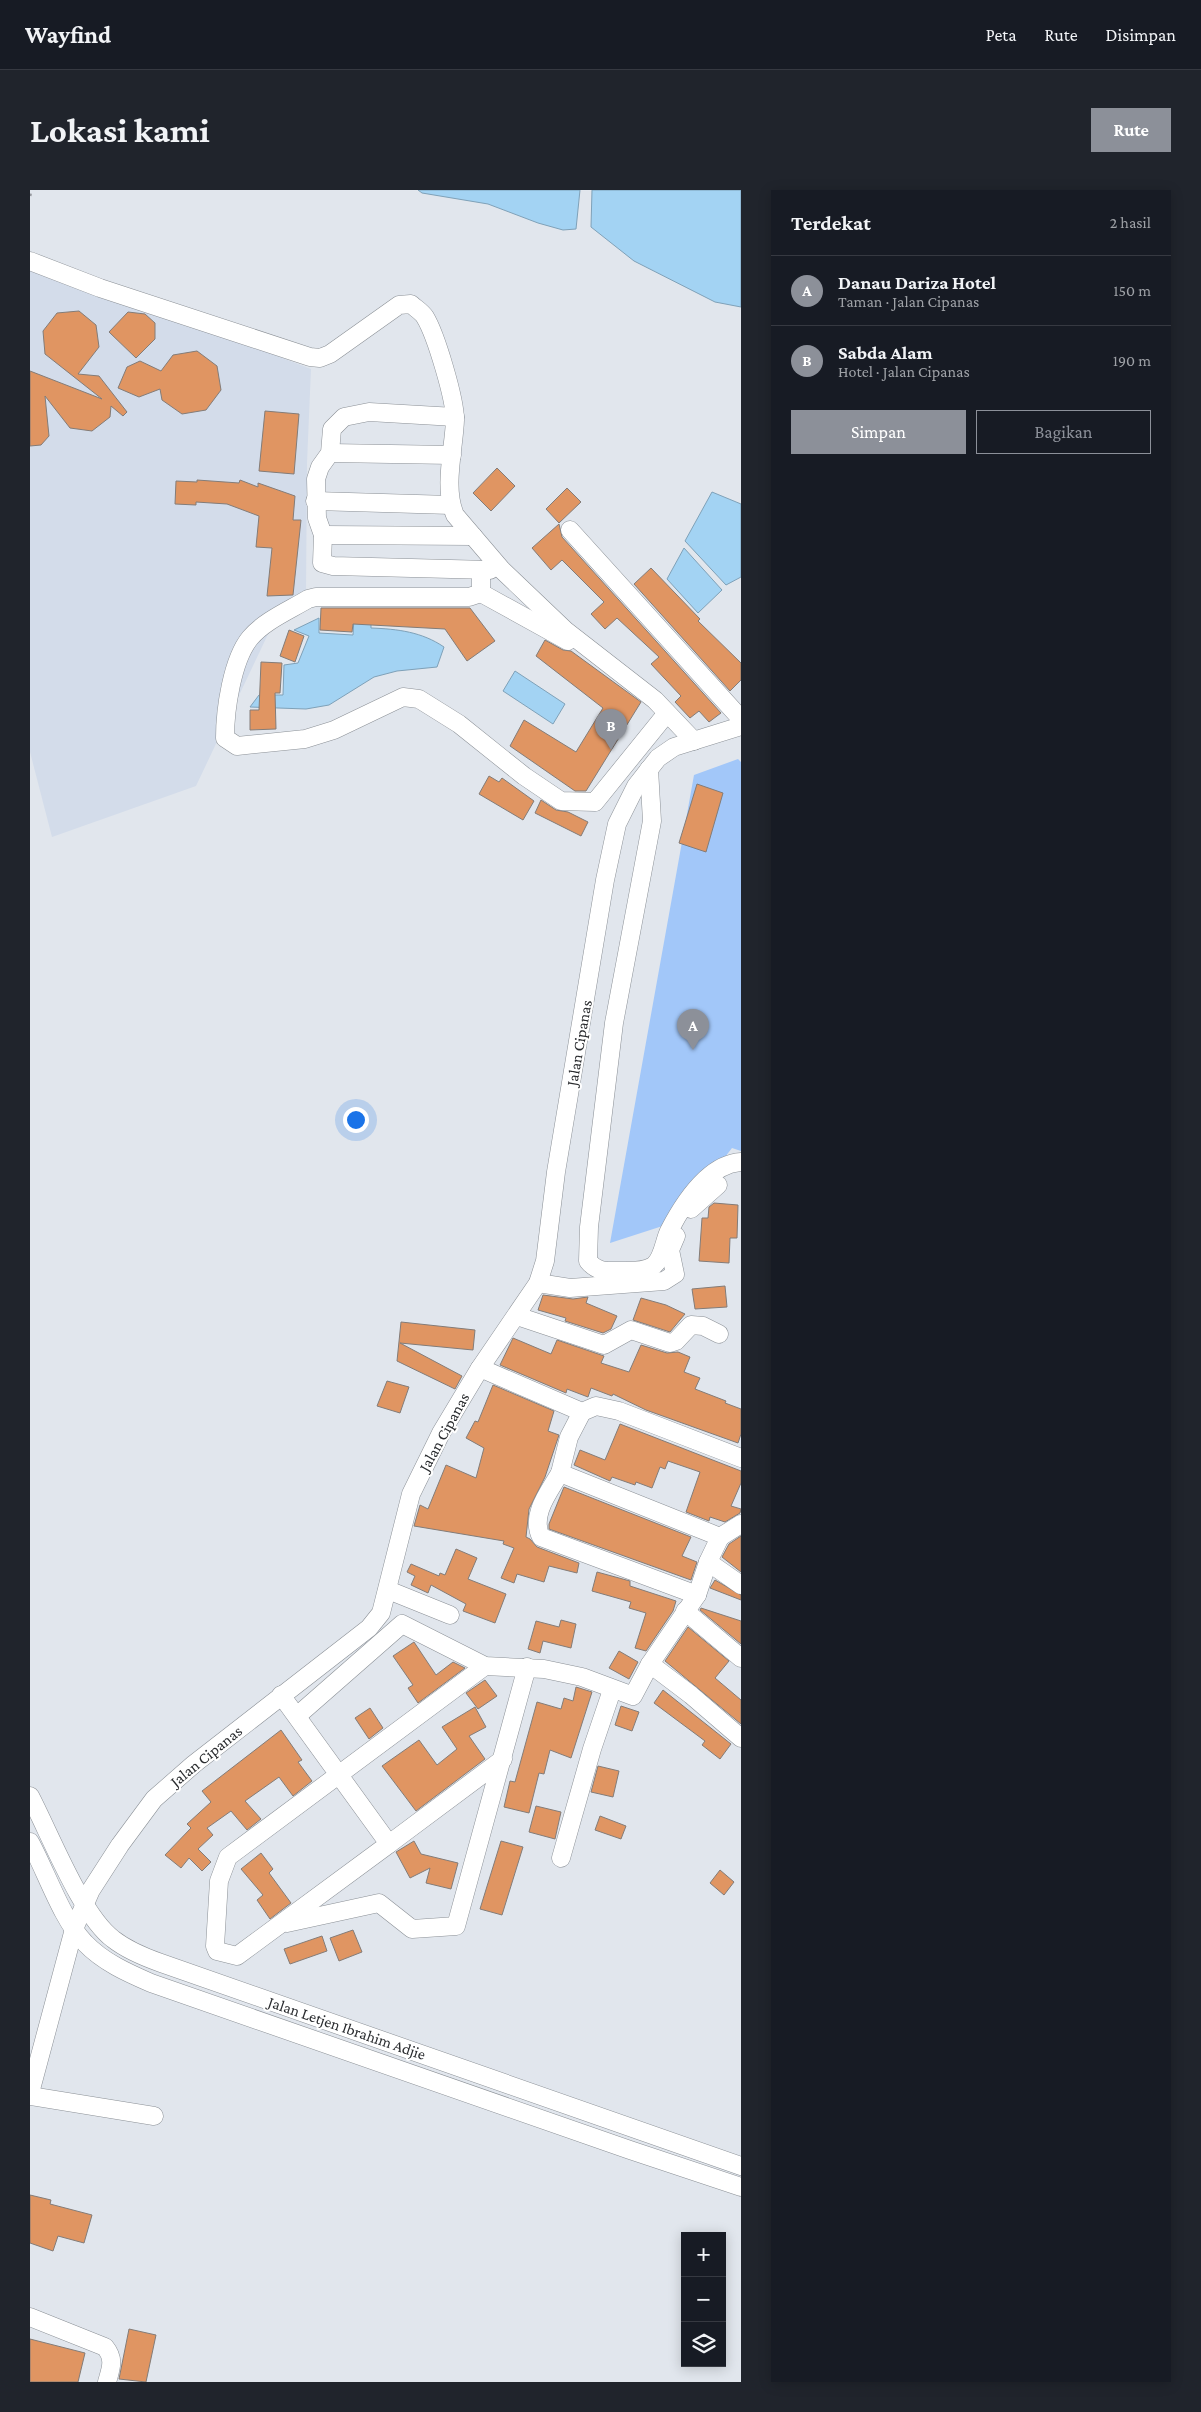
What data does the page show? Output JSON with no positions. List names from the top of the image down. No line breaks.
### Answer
{"streets":{"street":["Jalan Cipanas","Jalan Letjen Ibrahim Adjie"]},"crossings":[["Jalan Cipanas","Jalan Letjen Ibrahim Adjie"]],"page":{"header":"Wayfind","nav":["Peta","Rute","Disimpan"],"buttons":["Rute",["Simpan","Bagikan"]],"title":"Lokasi kami","heading":["Terdekat","2 hasil"],"list":[{"mark":"A","name":"Danau Dariza Hotel","note":"Taman · Jalan Cipanas","value":"150 m"},{"mark":"B","name":"Sabda Alam","note":"Hotel · Jalan Cipanas","value":"190 m"}],"pins":["B","A"],"map_buttons":["+","−"]}}
